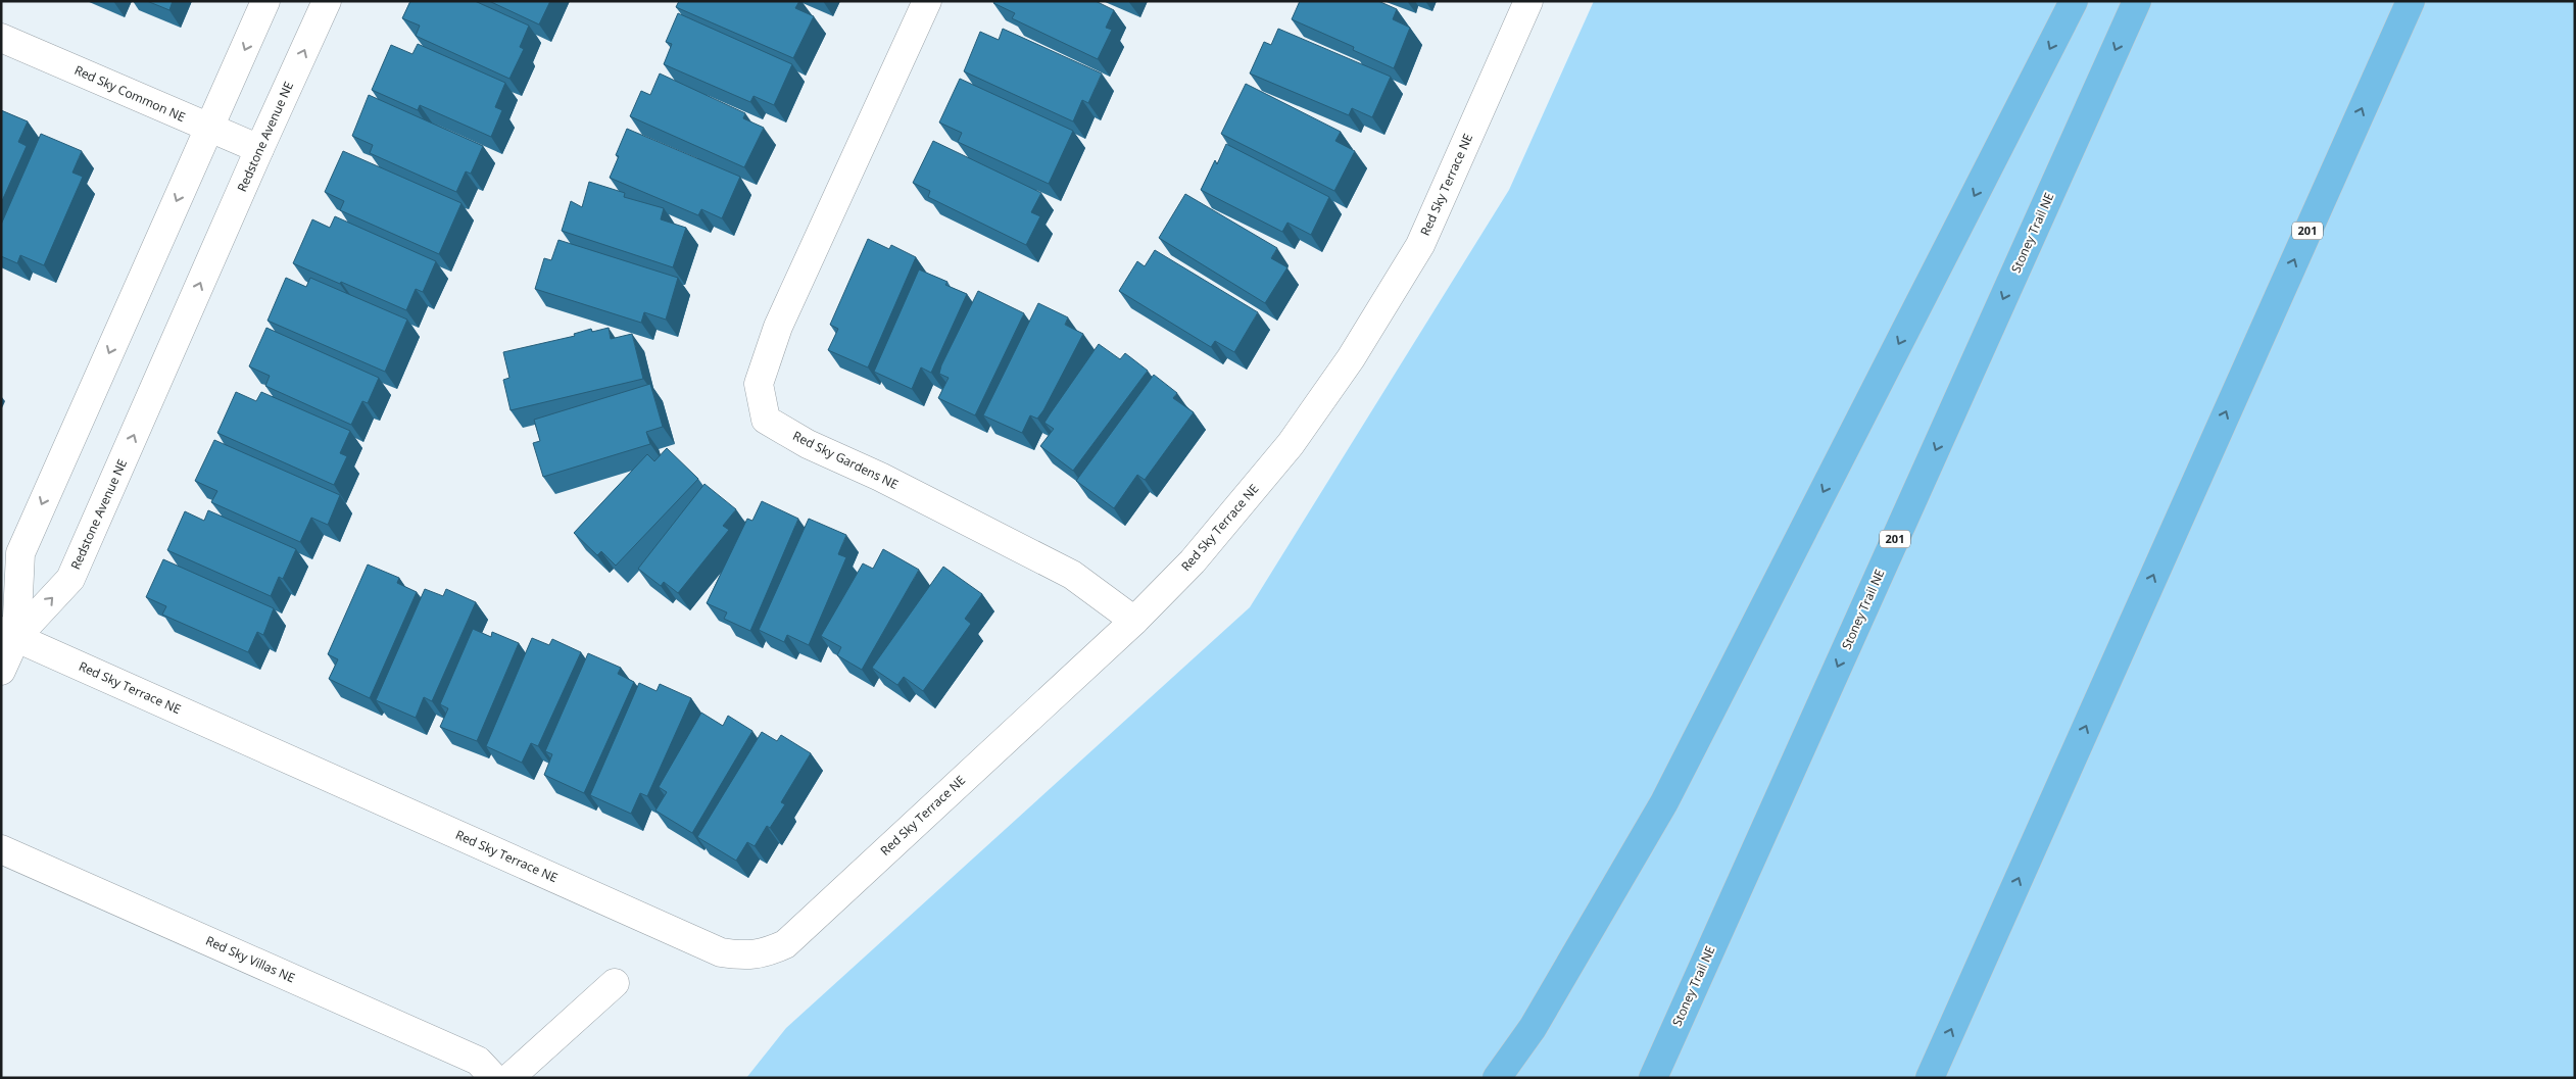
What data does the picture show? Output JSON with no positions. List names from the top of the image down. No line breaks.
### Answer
{"streets":{"highway":["201","Stoney Trail NE"],"street":["Red Sky Common NE","Redstone Avenue NE","Red Sky Terrace NE","Red Sky Gardens NE","Red Sky Villas NE"]},"crossings":[["Red Sky Common NE","Redstone Avenue NE"],["Redstone Avenue NE","Red Sky Terrace NE"],["Red Sky Terrace NE","Red Sky Gardens NE"]]}
